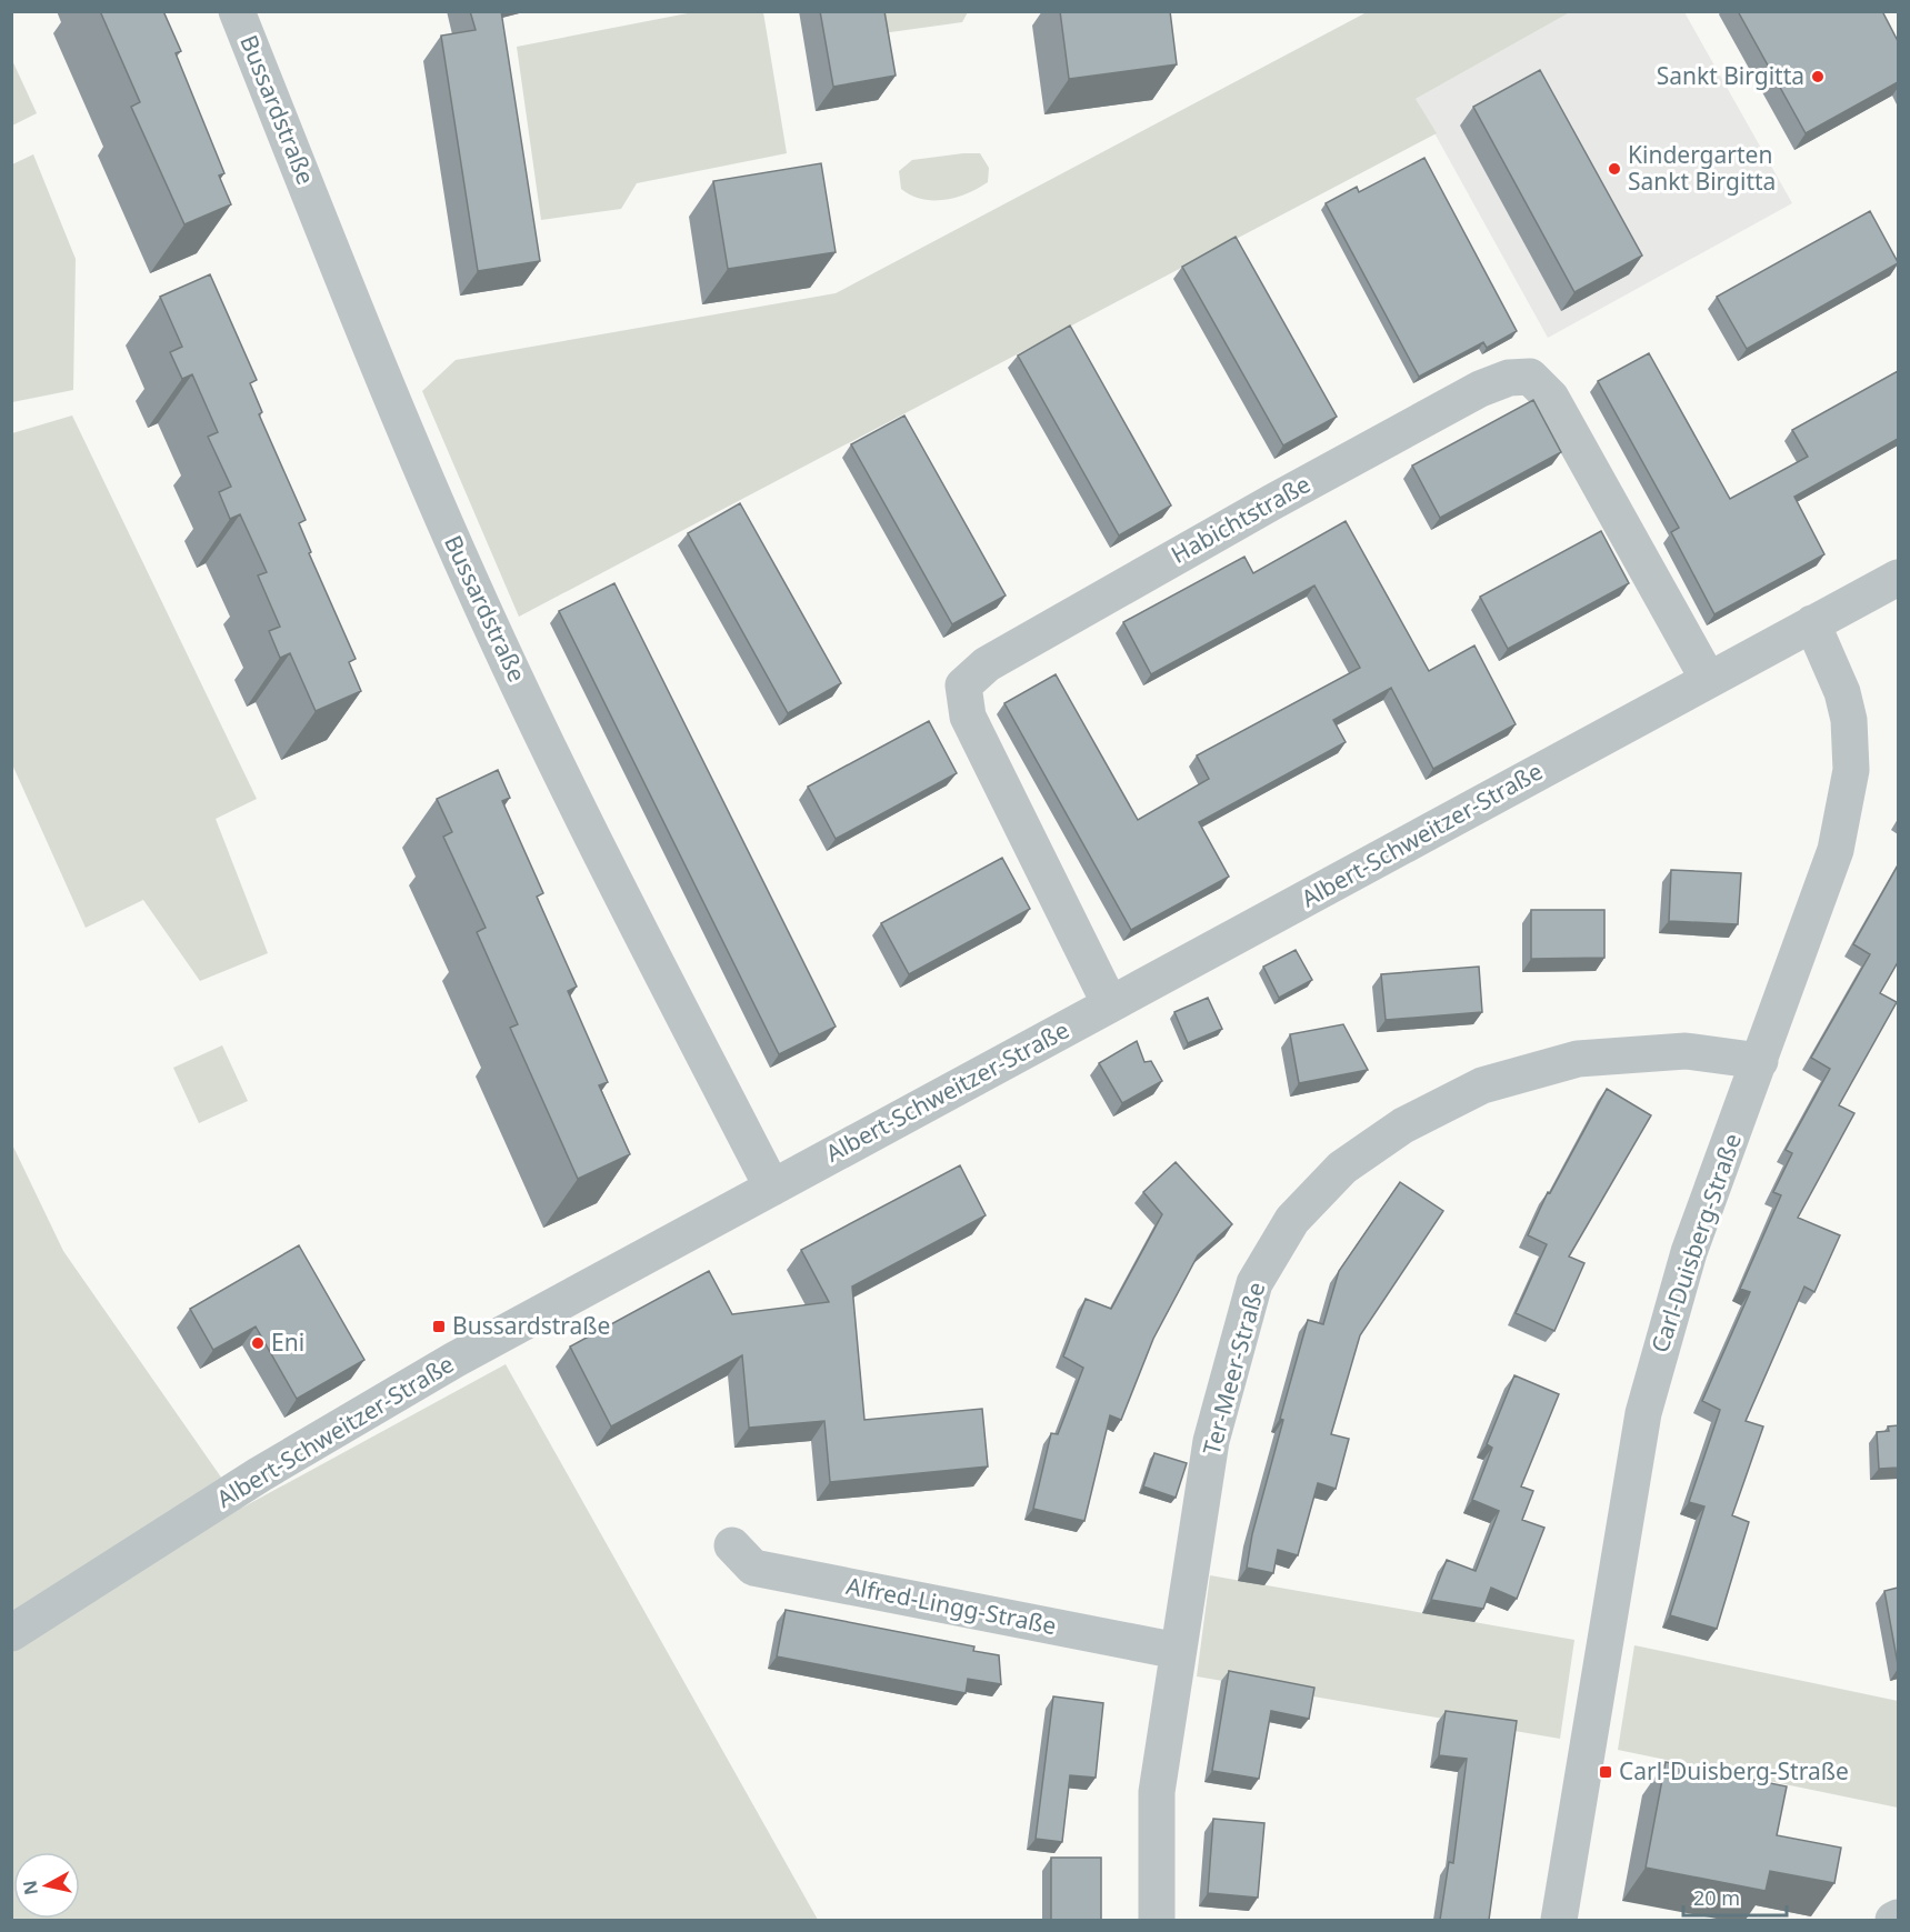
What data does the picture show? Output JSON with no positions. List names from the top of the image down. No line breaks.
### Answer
{"streets":{"street":["Bussardstraße","Habichtstraße","Albert-Schweitzer-Straße","Carl-Duisberg-Straße","Ter-Meer-Straße","Alfred-Lingg-Straße"]},"crossings":[["Bussardstraße","Albert-Schweitzer-Straße"],["Habichtstraße","Albert-Schweitzer-Straße"],["Albert-Schweitzer-Straße","Carl-Duisberg-Straße"],["Carl-Duisberg-Straße","Ter-Meer-Straße"],["Ter-Meer-Straße","Alfred-Lingg-Straße"]],"places":{"other":["Sankt Birgitta","Kindergarten Sankt Birgitta","Eni"],"transit":["Bussardstraße","Carl-Duisberg-Straße"]},"scale_bar":"20 m","north":"left"}
